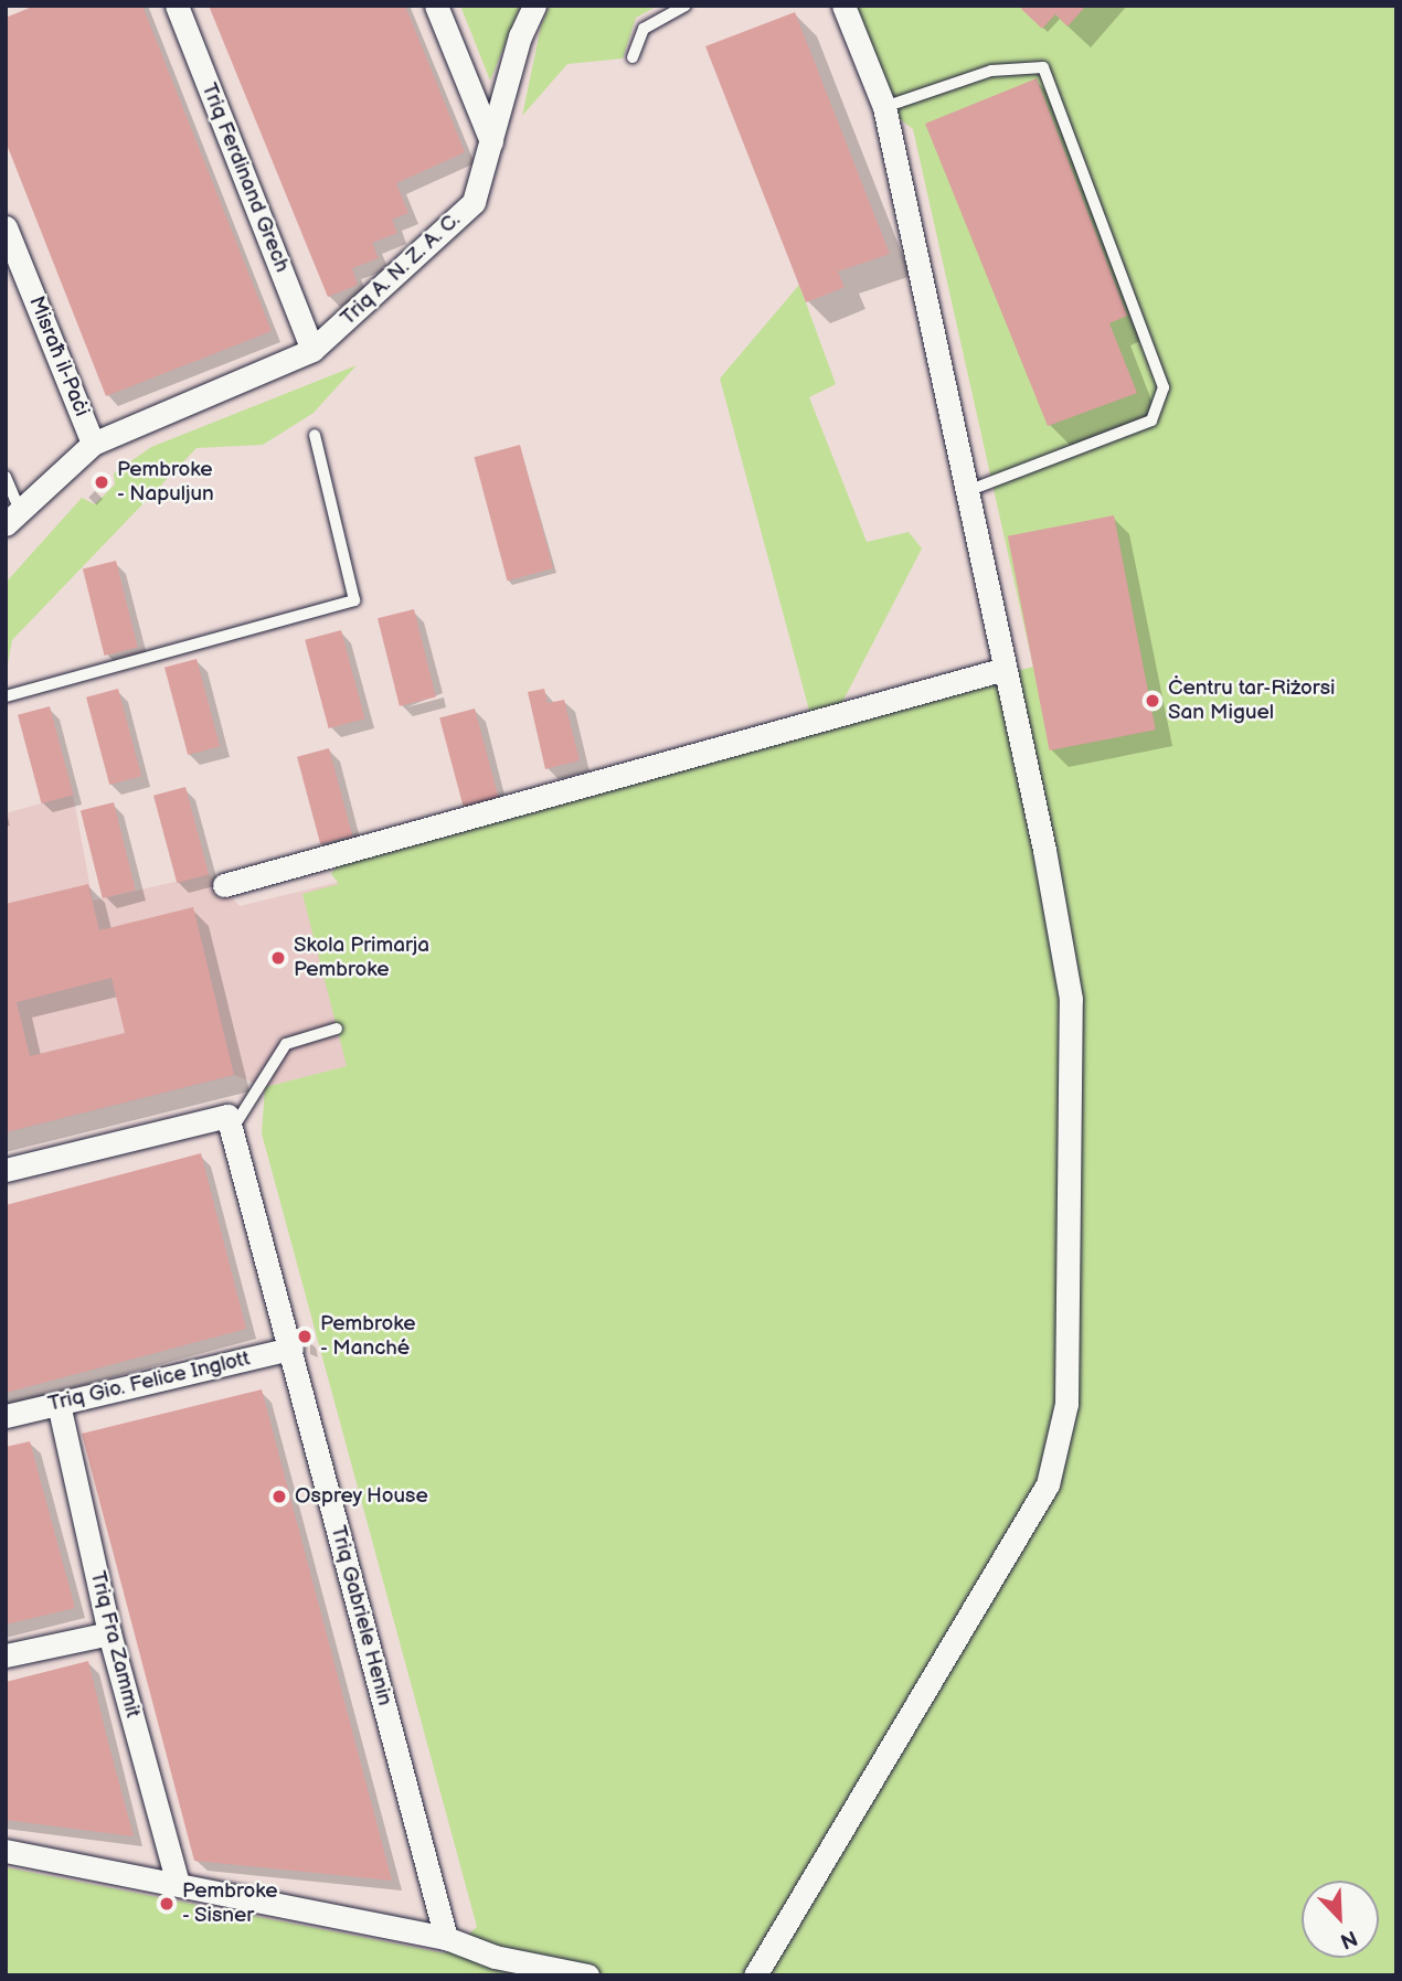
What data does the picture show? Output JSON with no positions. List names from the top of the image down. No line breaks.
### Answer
{"streets":{"street":["Triq Ferdinand Grech","Triq A. N. Z. A. C.","Misraħ il-Paċi","Triq Gio. Felice Inglott","Triq Gabriele Henin","Triq Fra Zammit"]},"crossings":[["Triq Ferdinand Grech","Triq A. N. Z. A. C."],["Triq A. N. Z. A. C.","Misraħ il-Paċi"],["Triq Gio. Felice Inglott","Triq Gabriele Henin"],["Triq Gio. Felice Inglott","Triq Fra Zammit"]],"places":["Pembroke - Napuljun","Ċentru tar-Riżorsi San Miguel","Skola Primarja Pembroke","Pembroke - Manché","Osprey House","Pembroke - Sisner"],"north":"bottom right"}
